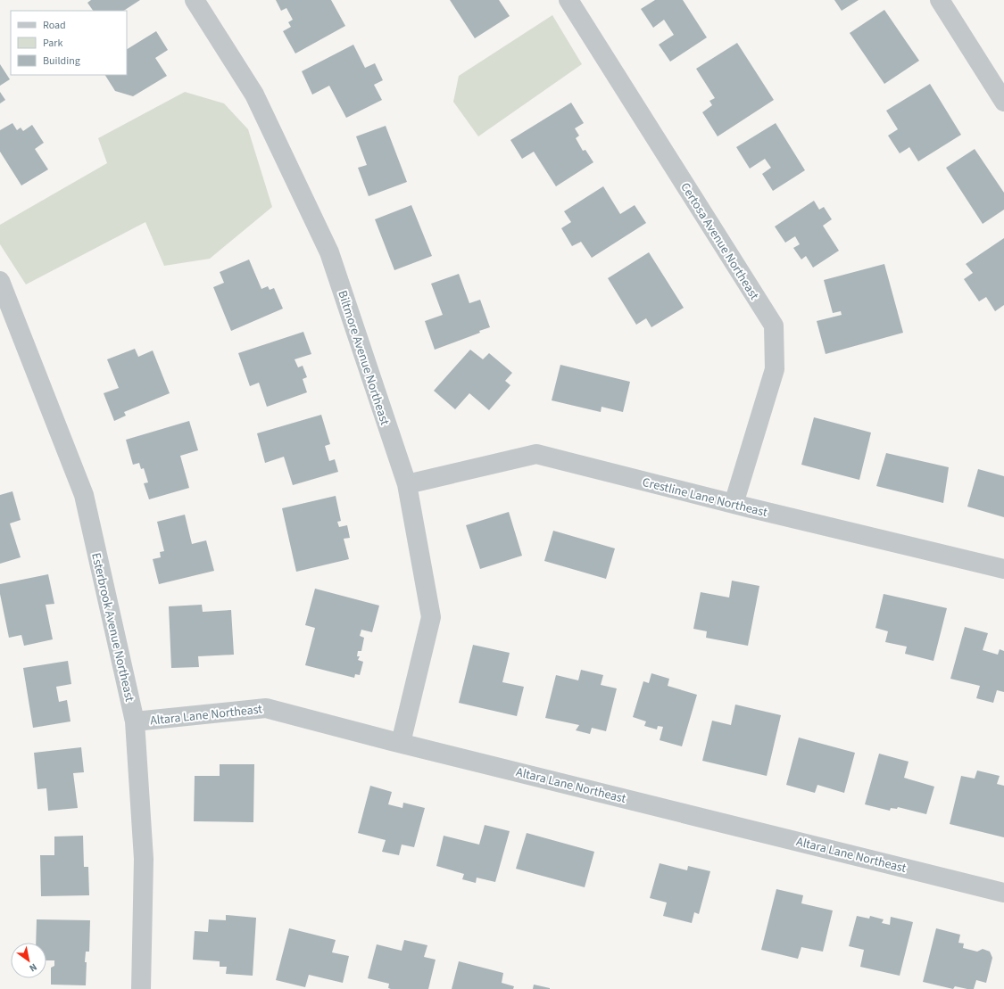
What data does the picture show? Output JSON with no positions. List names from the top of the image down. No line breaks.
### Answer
{"streets":{"street":["Certosa Avenue Northeast","Biltmore Avenue Northeast","Crestline Lane Northeast","Esterbrook Avenue Northeast","Altara Lane Northeast"]},"crossings":[["Certosa Avenue Northeast","Crestline Lane Northeast"],["Biltmore Avenue Northeast","Crestline Lane Northeast"],["Biltmore Avenue Northeast","Altara Lane Northeast"],["Esterbrook Avenue Northeast","Altara Lane Northeast"]],"legend":["Road","Park","Building"],"north":"bottom right"}
